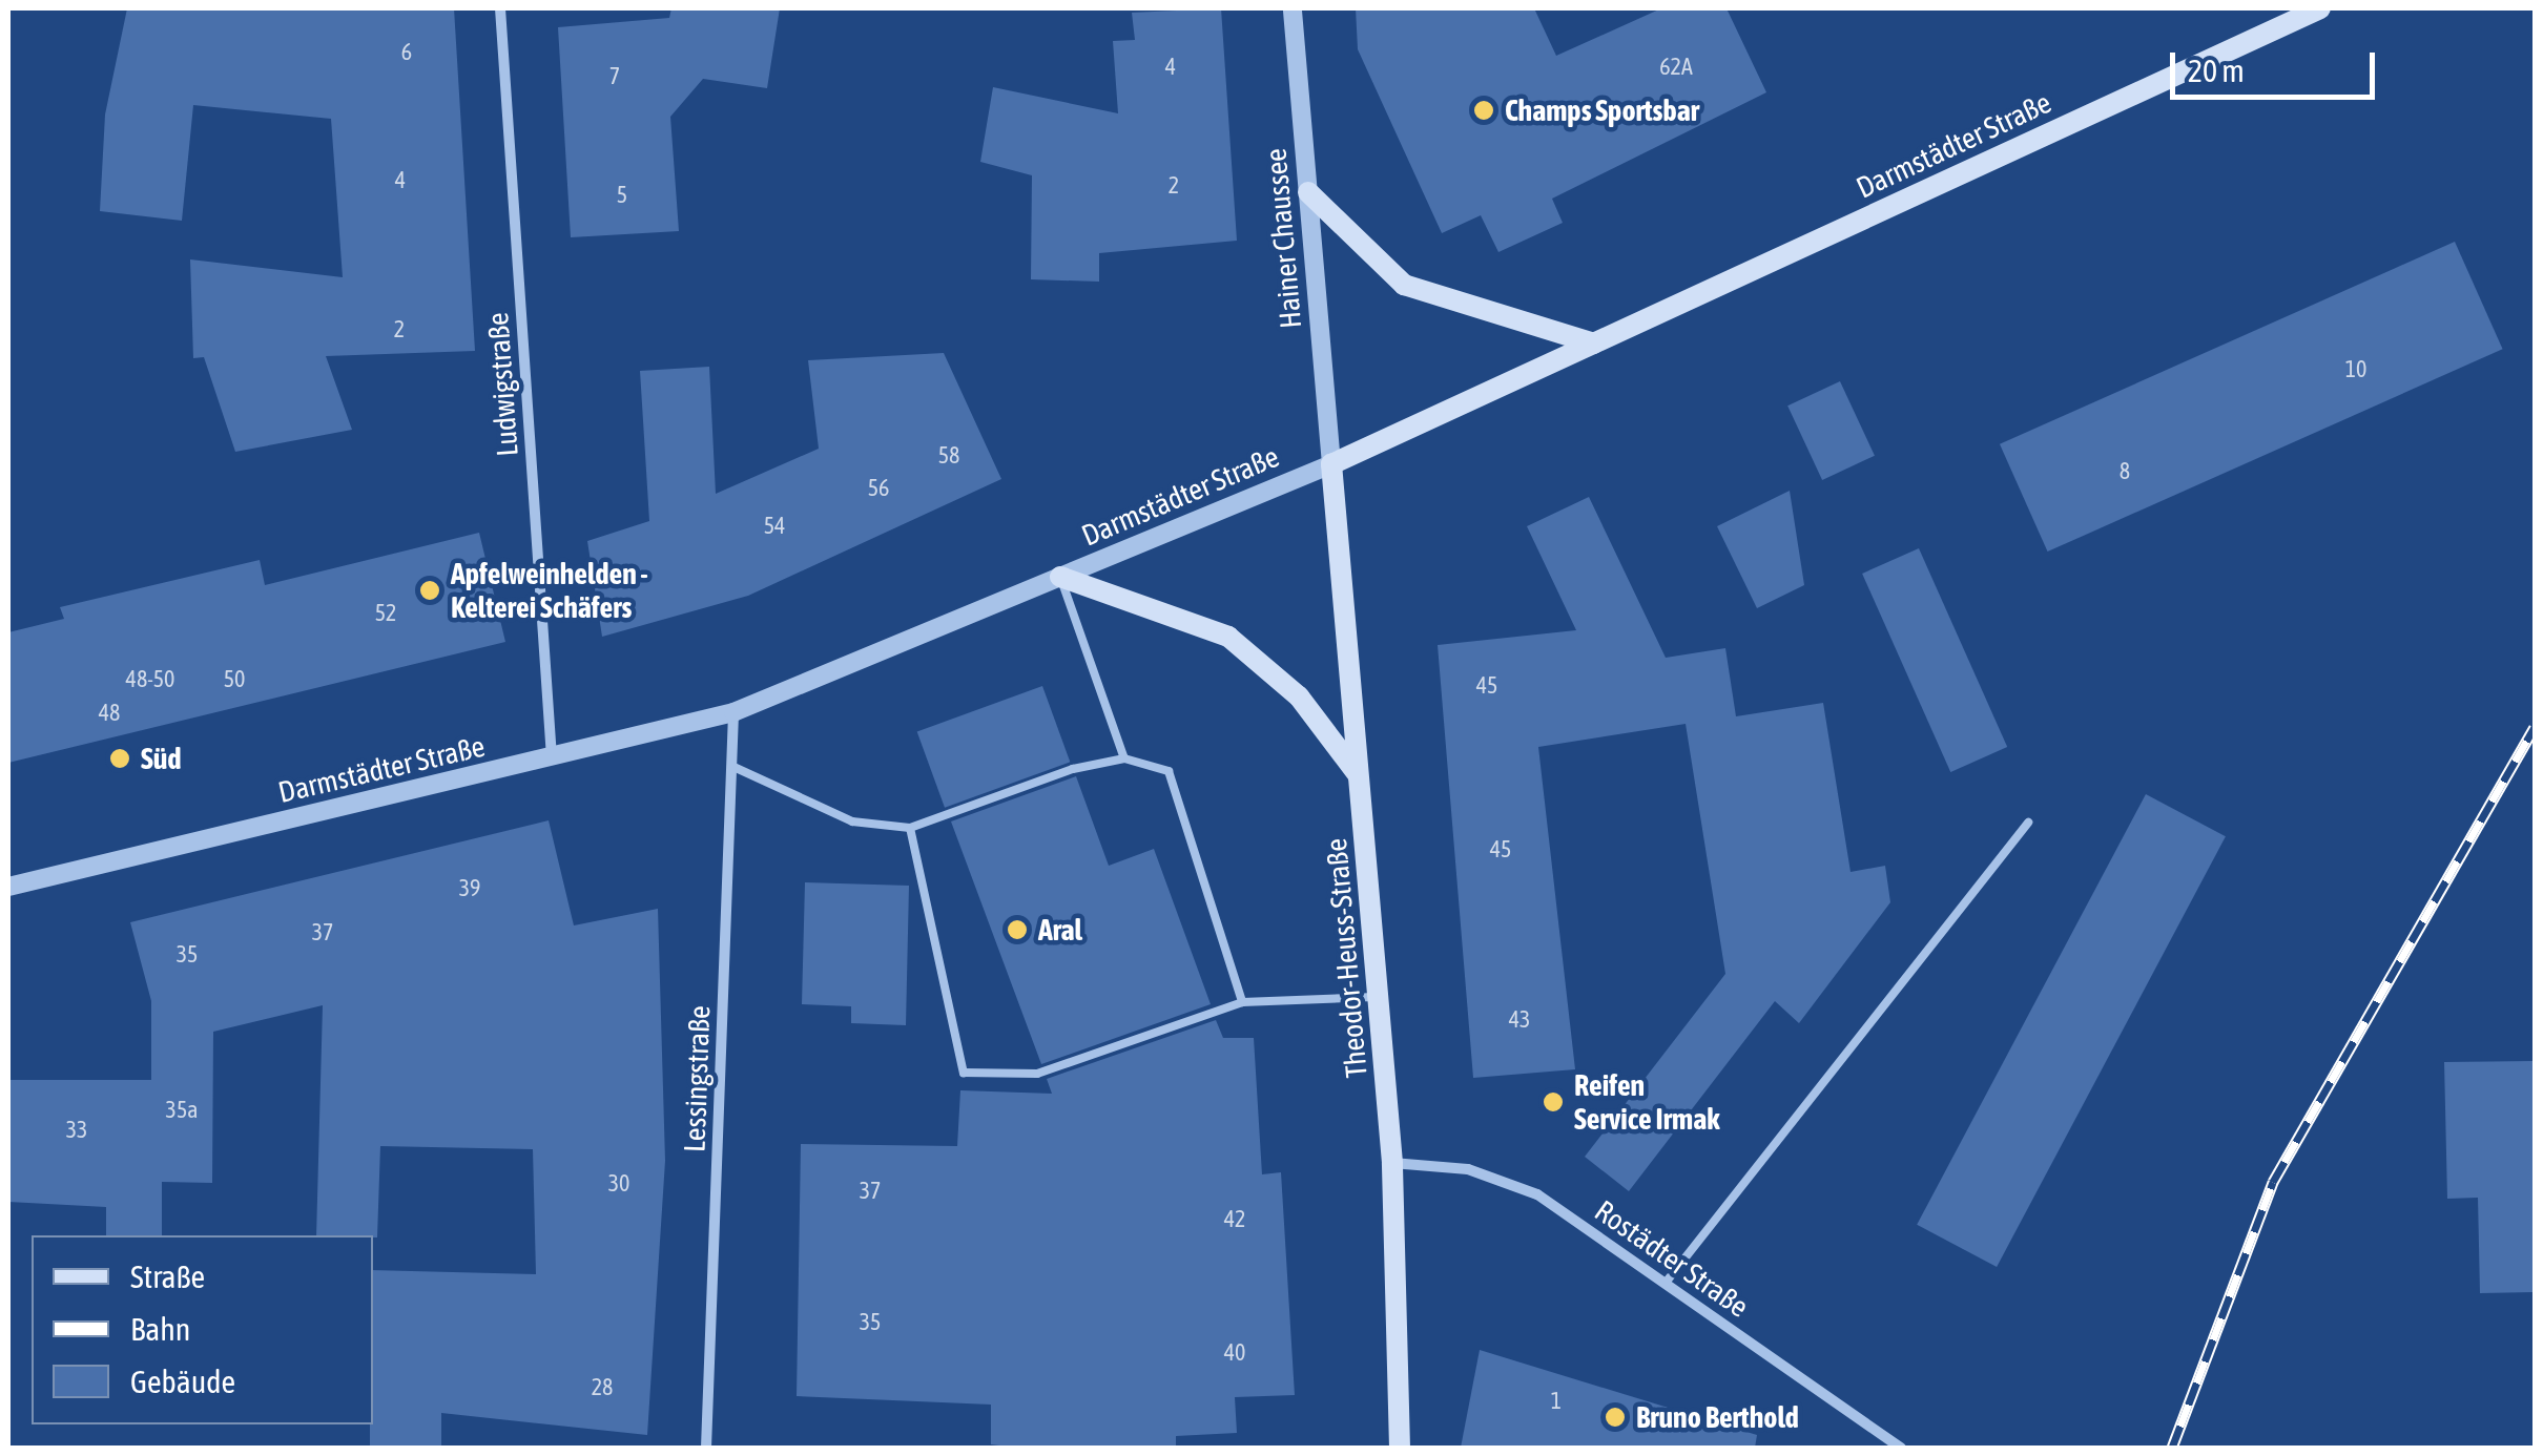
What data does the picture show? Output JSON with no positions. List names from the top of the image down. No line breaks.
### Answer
{"streets":{"main road":["Darmstädter Straße","Theodor-Heuss-Straße"],"street":["Hainer Chaussee","Ludwigstraße","Lessingstraße","Rostädter Straße"]},"crossings":[["Darmstädter Straße","Hainer Chaussee"],["Darmstädter Straße","Ludwigstraße"],["Darmstädter Straße","Theodor-Heuss-Straße"],["Darmstädter Straße","Lessingstraße"],["Hainer Chaussee","Theodor-Heuss-Straße"],["Theodor-Heuss-Straße","Rostädter Straße"]],"places":["Champs Sportsbar","Apfelweinhelden - Kelterei Schäfers","Süd","Aral","Reifen Service Irmak","Bruno Berthold"],"house_numbers":["6","4","62A","7","4","2","5","2","10","58","8","56","54","52","48-50","50","45","48","45","39","37","35","43","35a","33","30","37","42","35","40","28","1"],"legend":["Straße","Bahn","Gebäude"],"scale_bar":"20 m"}
